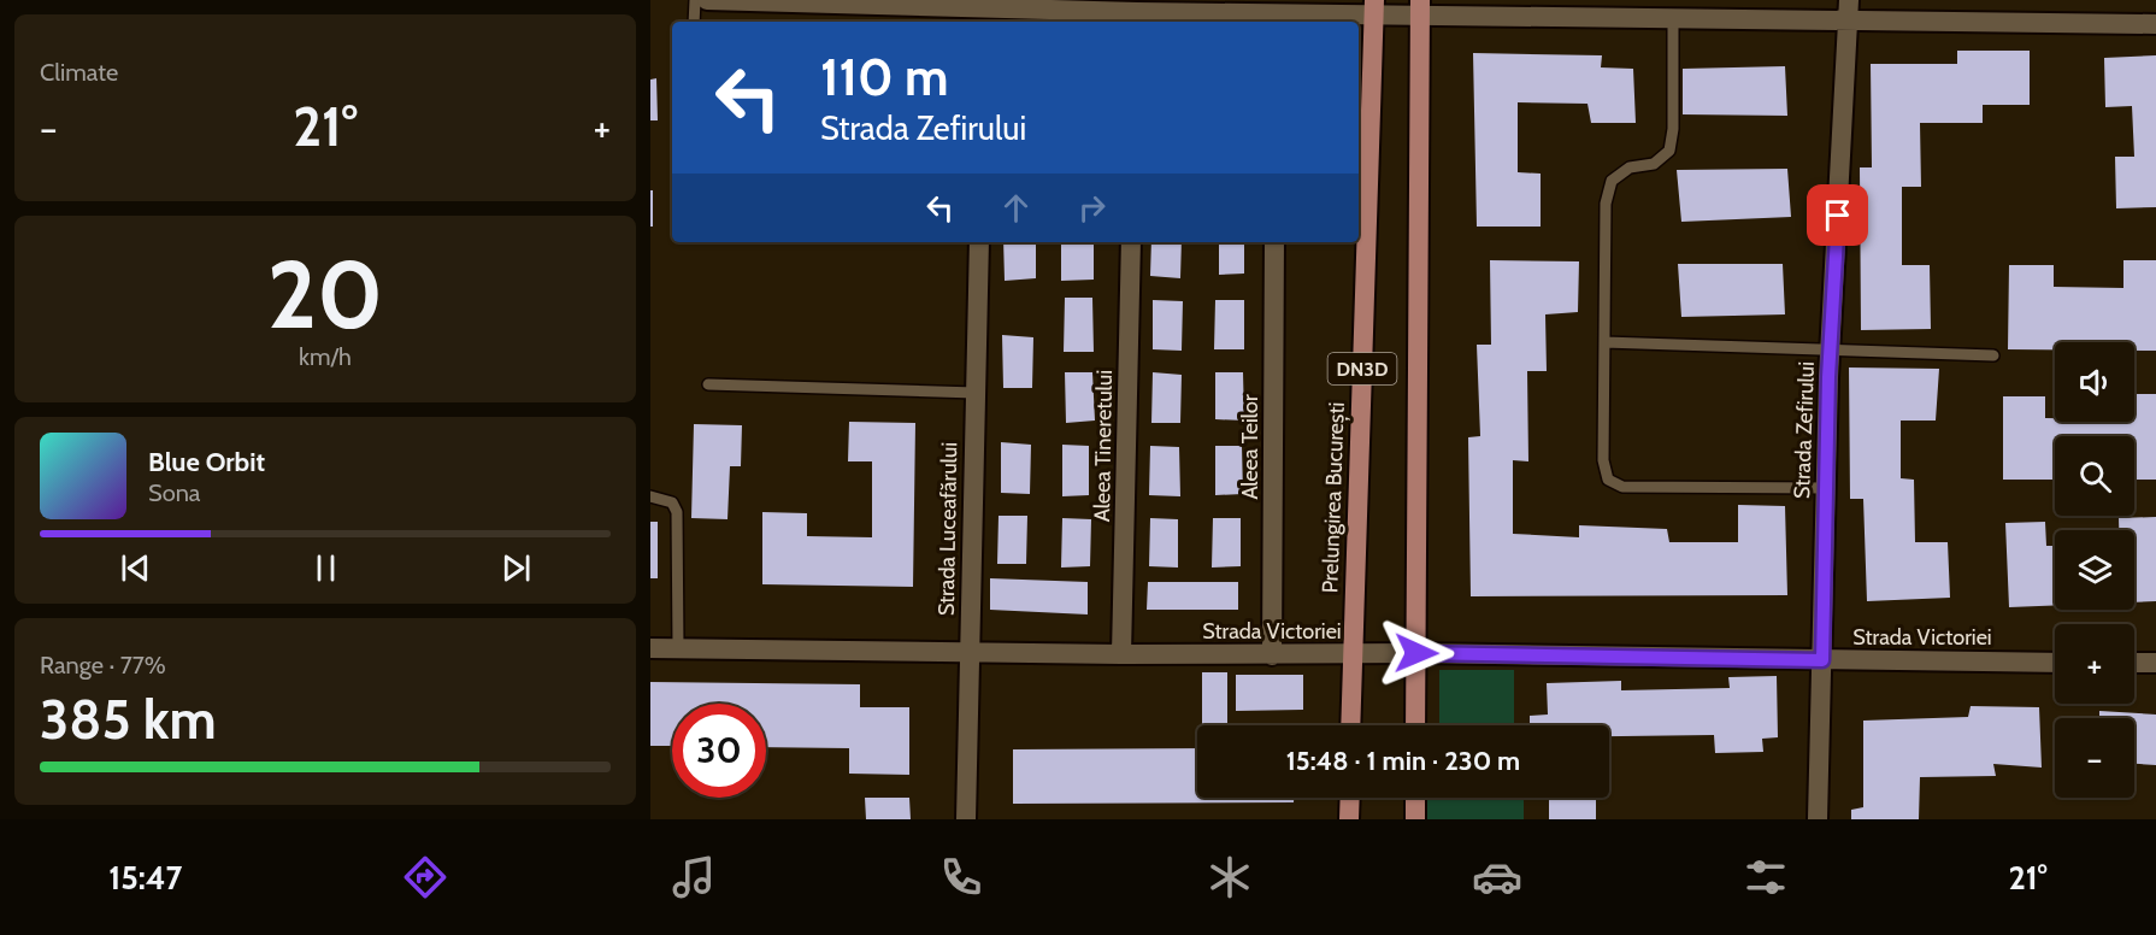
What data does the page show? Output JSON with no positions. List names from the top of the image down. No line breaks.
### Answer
{"streets":{"main road":["DN3D","Prelungirea București"],"street":["Strada Zefirului","Aleea Tineretului","Aleea Teilor","Strada Luceafărului","Strada Victoriei"]},"crossings":[["DN3D","Strada Victoriei"],["Strada Zefirului","Strada Victoriei"],["Aleea Tineretului","Strada Victoriei"],["Aleea Teilor","Strada Victoriei"],["Prelungirea București","Strada Victoriei"],["Strada Luceafărului","Strada Victoriei"]],"page":{"tile":["Climate",["20","km/h"],["Range · 77%","385 km"]],"turn":["110 m","Strada Zefirului"],"heat":["−","21°","+"],"map_buttons":["+","−"],"song":["Blue Orbit","Sona"],"limit":"30","trip":"15:48 · 1 min · 230 m","tabs":["15:47","21°"]}}
